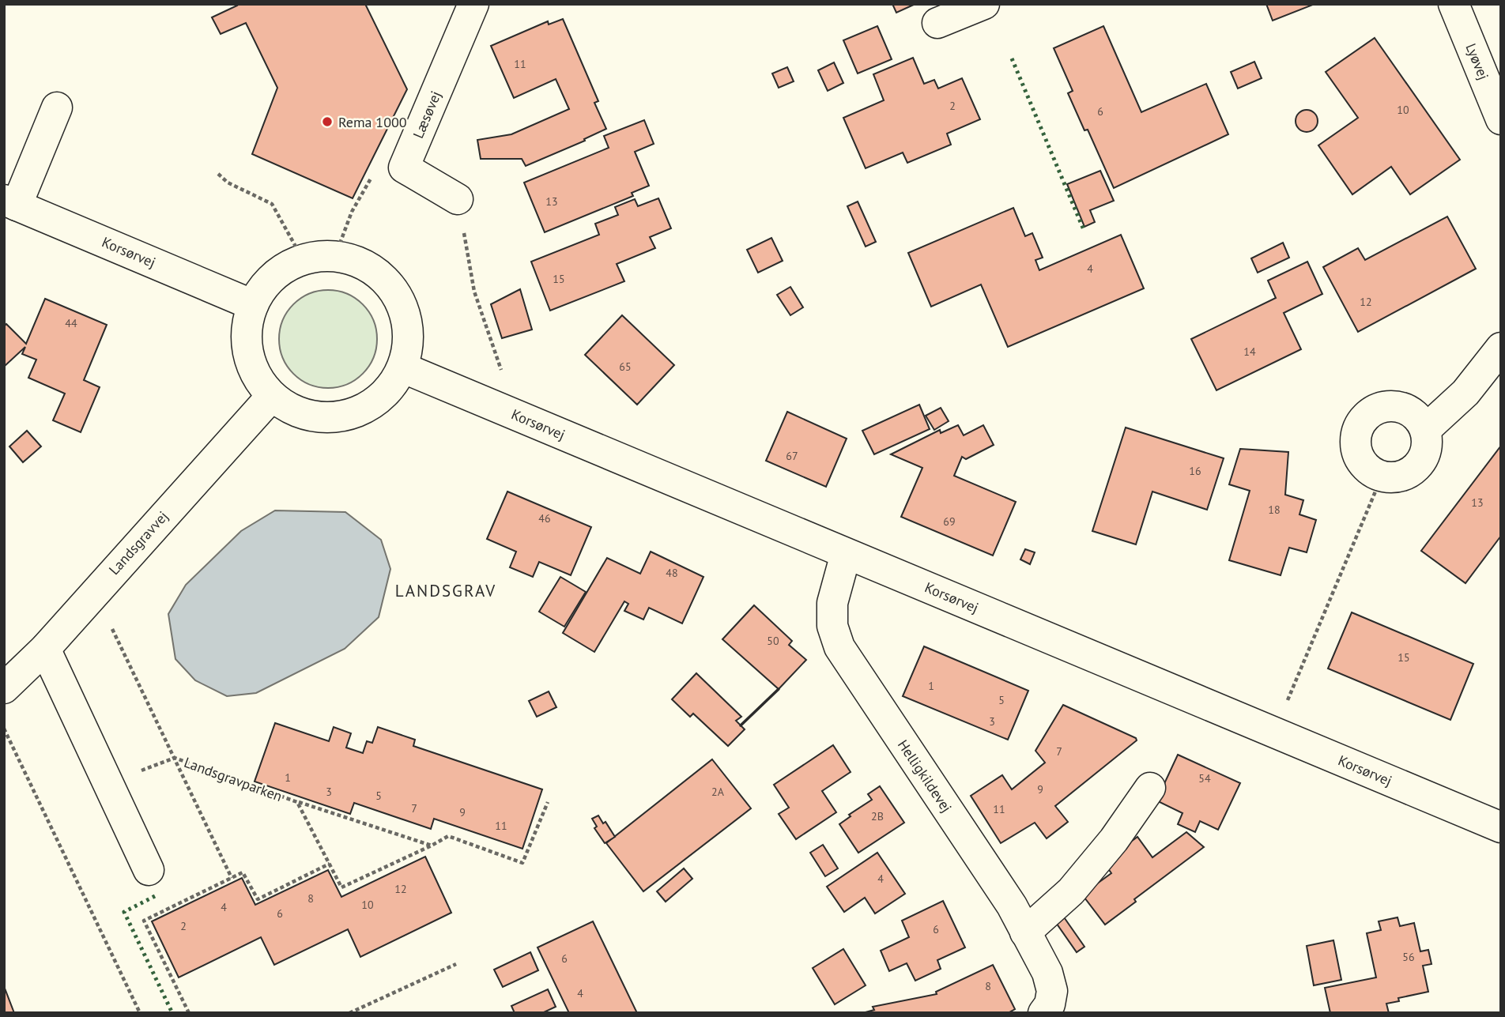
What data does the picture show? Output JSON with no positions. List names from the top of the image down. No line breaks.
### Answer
{"streets":{"street":["Lyøvej","Læsøvej","Korsørvej","Landsgravvej","Helligkildevej"],"path":["Landsgravparken"]},"crossings":[["Korsørvej","Landsgravvej"],["Korsørvej","Helligkildevej"]],"districts":["LANDSGRAV"],"places":["Rema 1000"],"house_numbers":["11","2","10","6","13","4","15","12","44","14","65","67","16","13","18","46","69","48","50","15","1","5","3","7","1","54","9","3","2A","5","7","11","9","2B","11","4","12","8","10","4","6","2","6","56","6","8","4"]}
